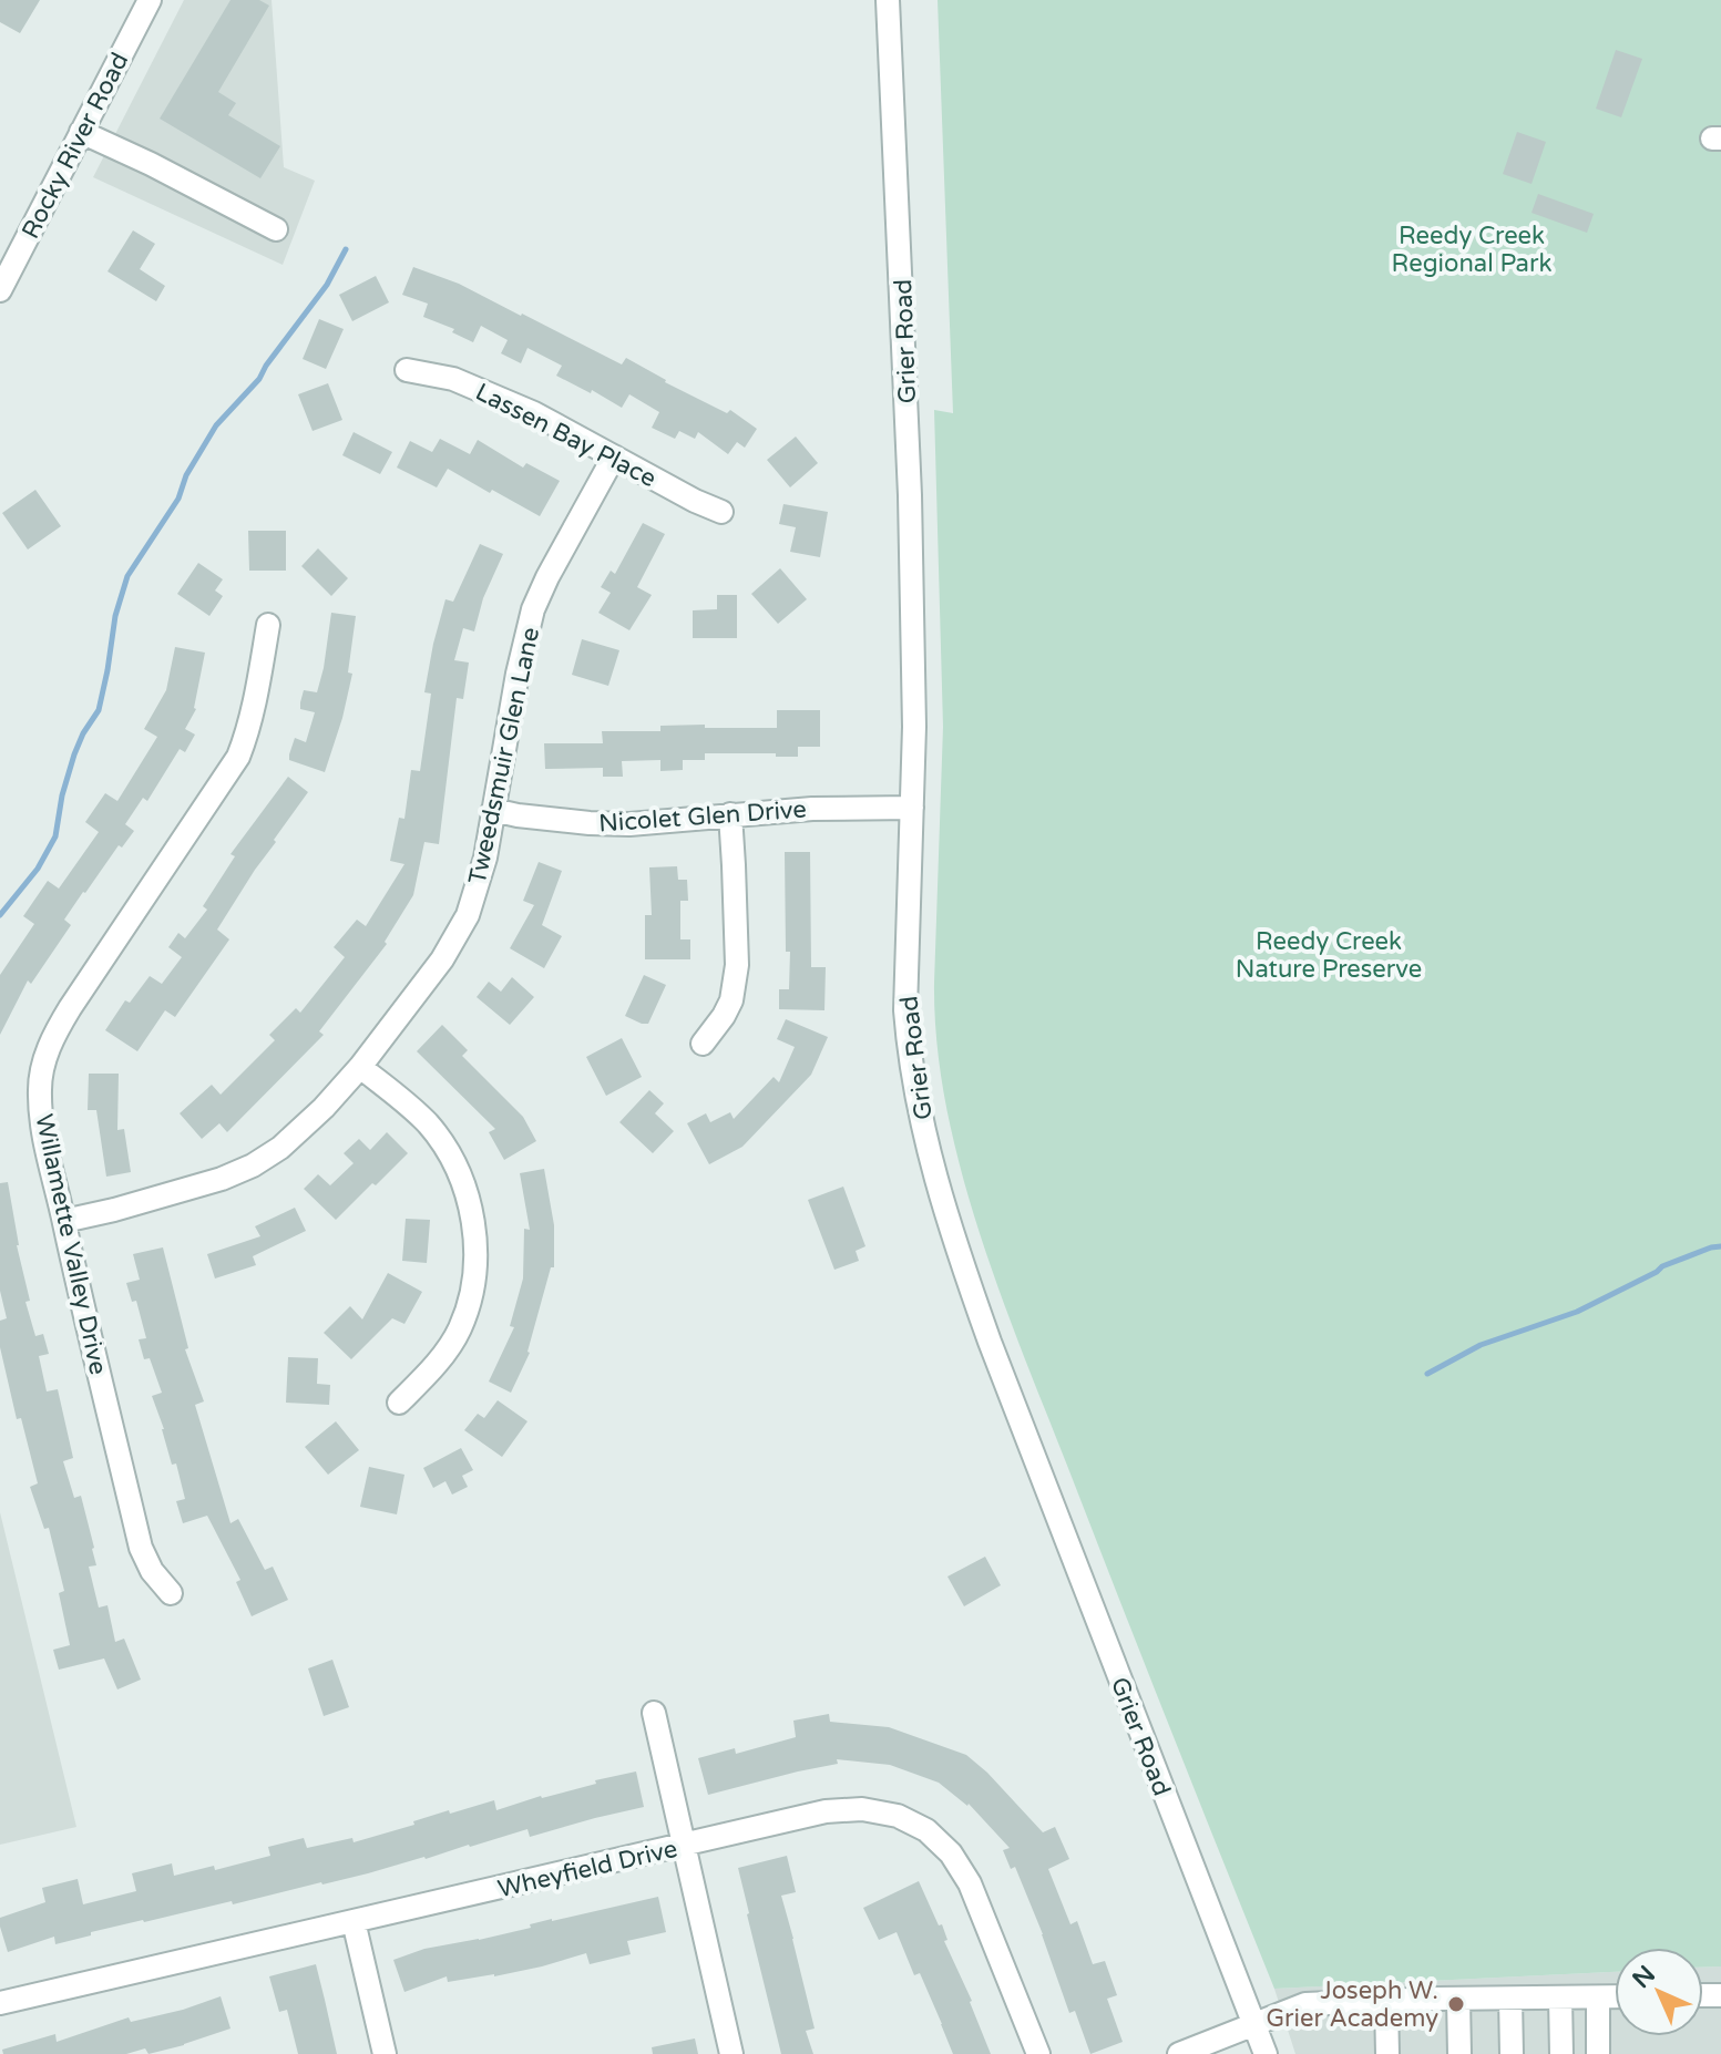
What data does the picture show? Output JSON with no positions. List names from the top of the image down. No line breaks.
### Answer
{"streets":{"street":["Rocky River Road","Grier Road","Lassen Bay Place","Tweedsmuir Glen Lane","Nicolet Glen Drive","Willamette Valley Drive","Wheyfield Drive"]},"crossings":[["Grier Road","Nicolet Glen Drive"],["Lassen Bay Place","Tweedsmuir Glen Lane"],["Tweedsmuir Glen Lane","Nicolet Glen Drive"],["Tweedsmuir Glen Lane","Willamette Valley Drive"]],"parks":["Reedy Creek Regional Park","Reedy Creek Nature Preserve"],"places":["Joseph W. Grier Academy"],"north":"top left"}
